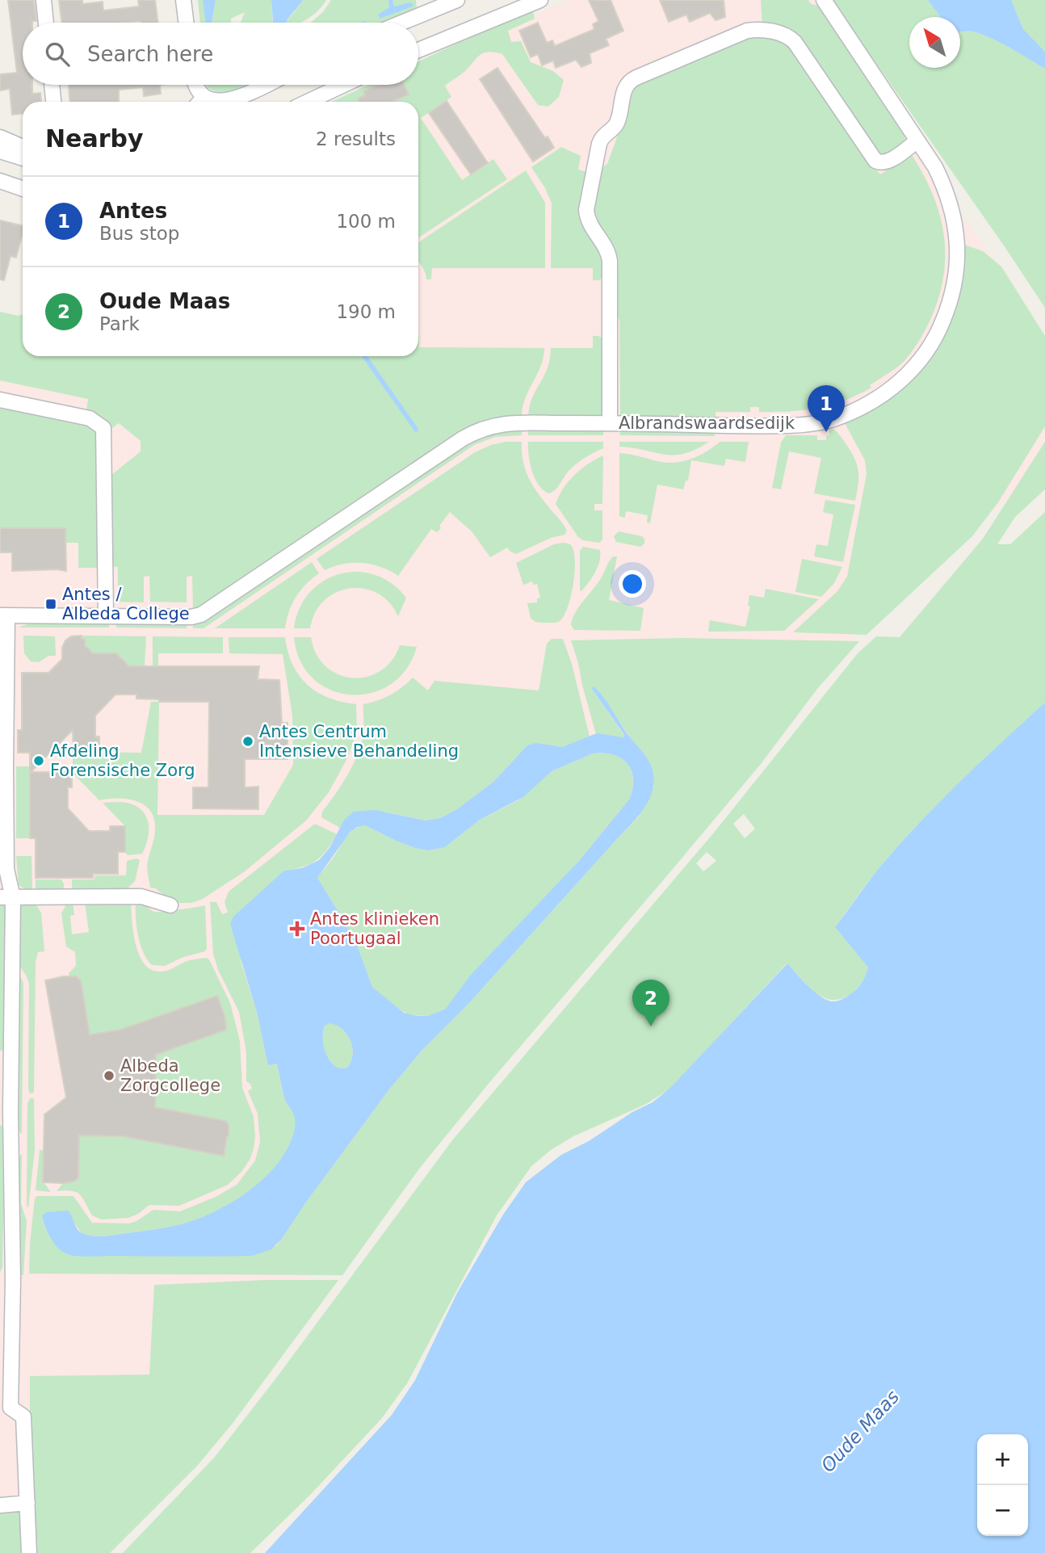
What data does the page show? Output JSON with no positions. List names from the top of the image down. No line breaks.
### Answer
{"streets":{"street":["Albrandswaardsedijk"]},"water":["Oude Maas"],"places":{"transit":["Antes / Albeda College"],"other":["Antes Centrum Intensieve Behandeling","Afdeling Forensische Zorg","Albeda Zorgcollege"],"health":["Antes klinieken Poortugaal"]},"north":"top left","page":{"search":"Search here","heading":["Nearby","2 results"],"list":[{"mark":"1","name":"Antes","note":"Bus stop","value":"100 m"},{"mark":"2","name":"Oude Maas","note":"Park","value":"190 m"}],"pins":["1","2"],"map_buttons":["+","−"]}}
